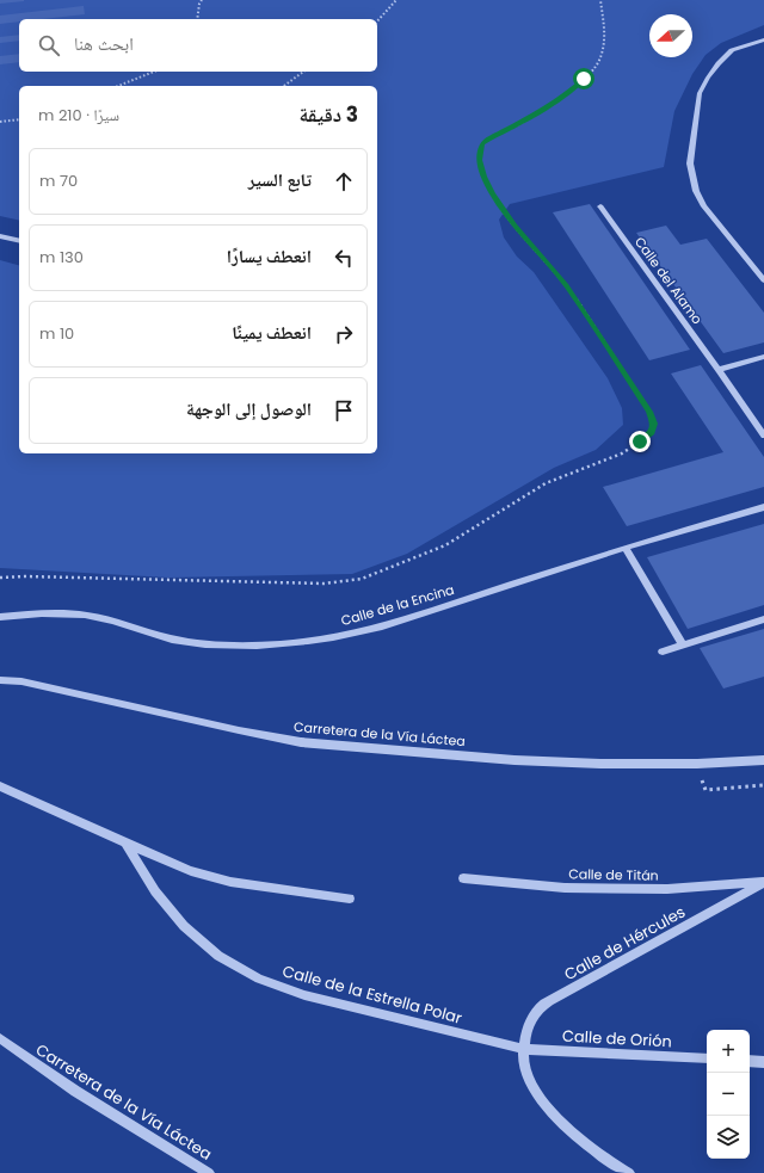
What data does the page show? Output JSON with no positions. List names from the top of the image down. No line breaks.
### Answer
{"streets":{"street":["Calle del Alamo","Calle de la Encina","Carretera de la Vía Láctea","Calle de Titán","Calle de Hércules","Calle de la Estrella Polar","Calle de Orión"]},"crossings":[["Calle de Titán","Calle de Hércules"],["Calle de Hércules","Calle de la Estrella Polar"],["Calle de Hércules","Calle de Orión"],["Calle de la Estrella Polar","Calle de Orión"]],"north":"left","page":{"search":"ابحث هنا","heading":["3 دقيقة","سيرًا · 210 m"],"list":[["تابع السير","70 m"],["انعطف يسارًا","130 m"],["انعطف يمينًا","10 m"],"الوصول إلى الوجهة"],"map_buttons":["+","−"]}}
